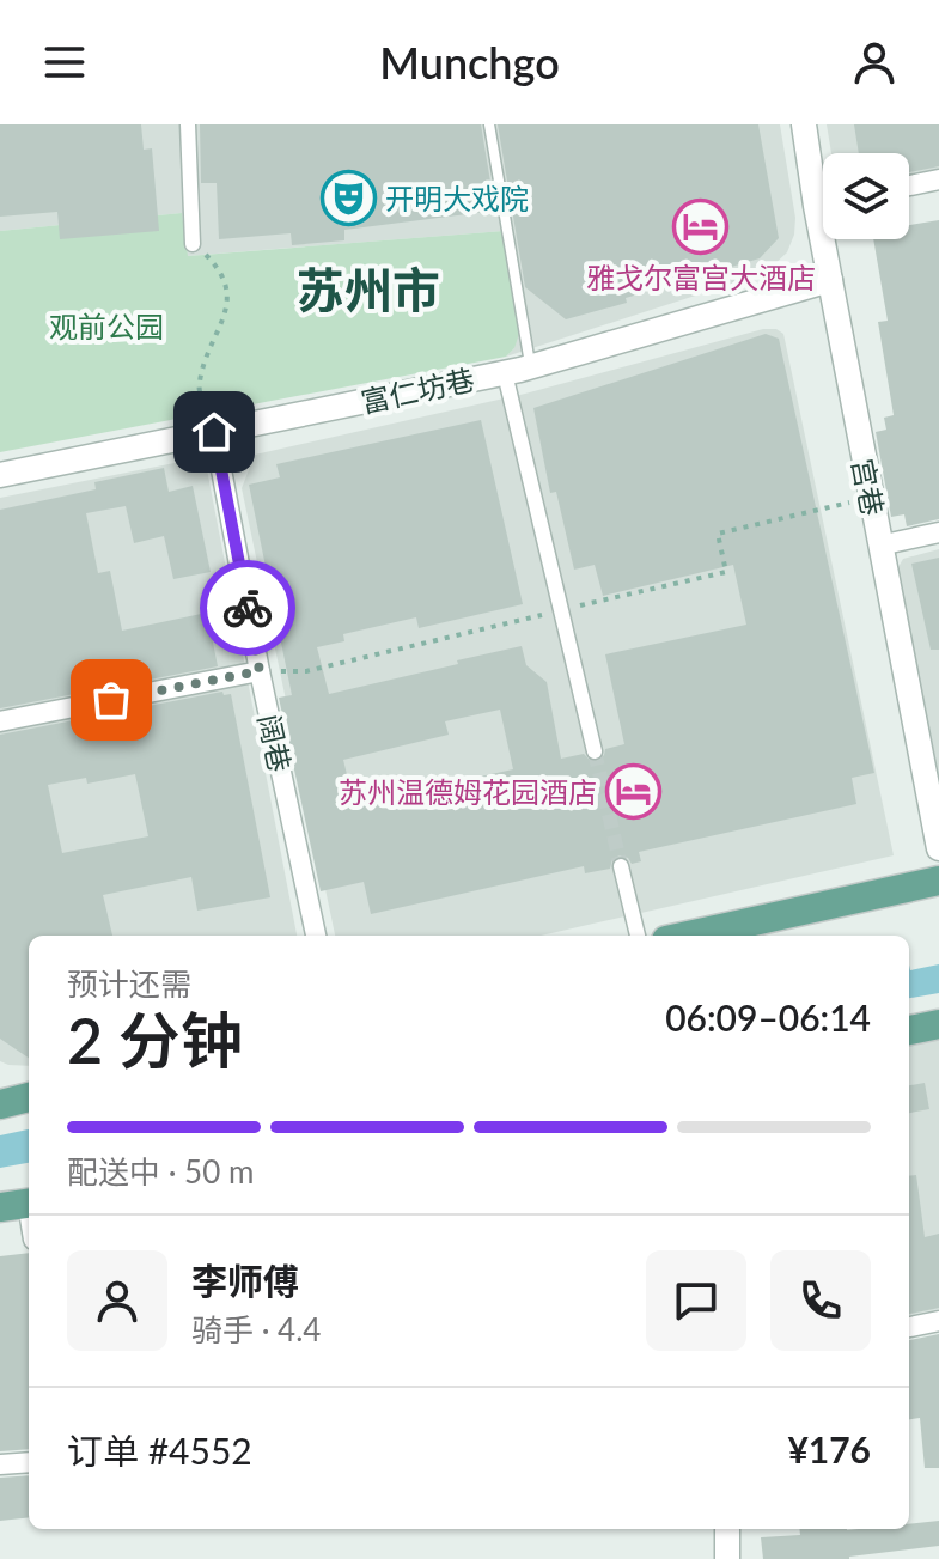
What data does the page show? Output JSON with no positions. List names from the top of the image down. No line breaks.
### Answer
{"streets":{"street":["富仁坊巷","宫巷","阔巷"]},"crossings":[["富仁坊巷","宫巷"],["富仁坊巷","阔巷"]],"districts":["苏州市"],"parks":["观前公园"],"places":{"theatre":["开明大戏院"],"hotel":["雅戈尔富宫大酒店","苏州温德姆花园酒店"]},"page":{"header":"Munchgo","heading":["2 分钟","预计还需","06:09–06:14"],"panel":["李师傅","骑手 · 4.4","订单 #4552","¥176"],"bar":"配送中 · 50 m"}}
